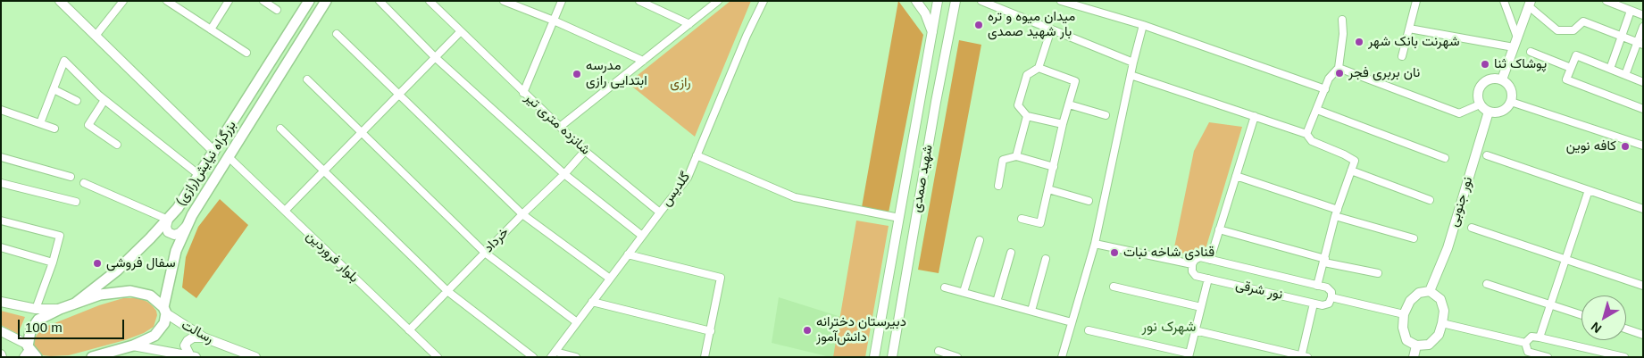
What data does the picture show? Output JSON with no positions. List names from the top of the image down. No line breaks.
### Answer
{"streets":{"highway":["بزرگراه نیایش(رازی)"],"main road":["شهید صمدی","نور جنوبی","رسالت"],"street":["شانزده متری تیر","گلدیس","خرداد","بلوار فروردین","نور شرقی"]},"crossings":[["شانزده متری تیر","گلدیس"],["شانزده متری تیر","خرداد"],["بزرگراه نیایش(رازی)","بلوار فروردین"],["بزرگراه نیایش(رازی)","رسالت"],["نور جنوبی","نور شرقی"],["خرداد","بلوار فروردین"]],"districts":["شهرک نور"],"parks":["رازی"],"places":["میدان میوه و تره بار شهید صمدی","شهرنت بانک شهر","پوشاک ثنا","نان بربری فجر","مدرسه ابتدایی رازی","کافه نوین","قنادی شاخه نبات","سفال فروشی","دبیرستان دخترانه دانش‌آموز"],"scale_bar":"100 m","north":"bottom left"}
